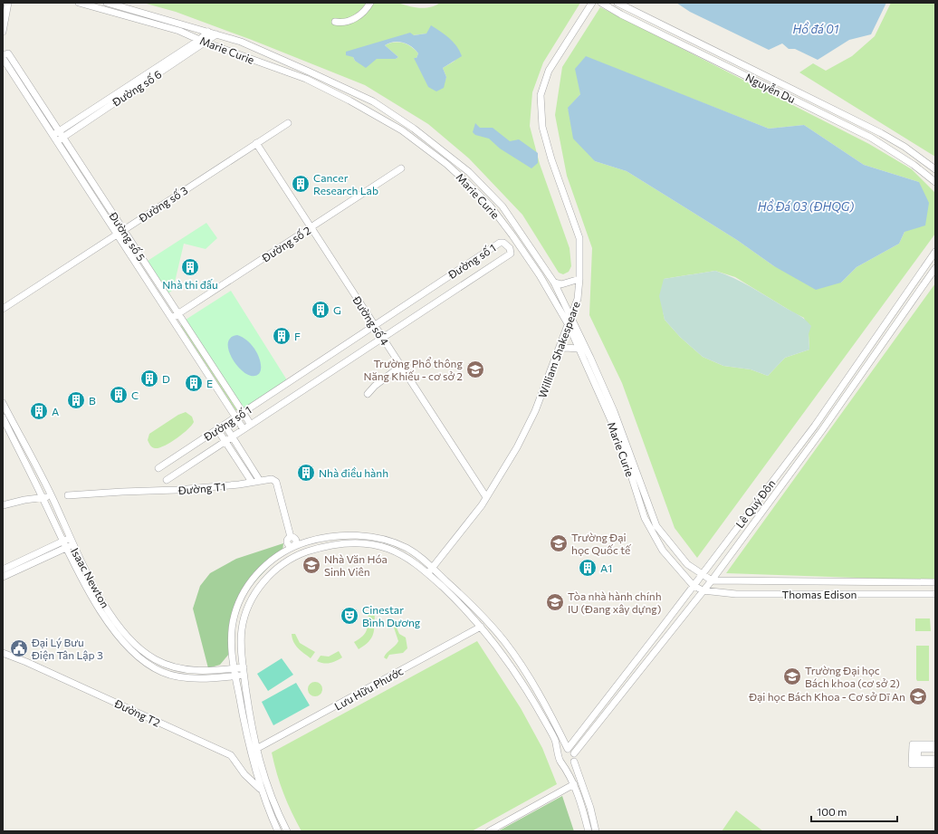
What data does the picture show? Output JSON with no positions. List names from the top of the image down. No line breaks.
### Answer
{"streets":{"street":["Marie Curie","Đường số 6","Nguyễn Du","Đường số 3","Đường số 5","Đường số 2","Đường số 1","Đường số 4","William Shakespeare","Đường T1","Lê Quý Đôn","Isaac Newton","Thomas Edison","Lưu Hữu Phước","Đường T2"]},"crossings":[["Marie Curie","Đường số 6"],["Marie Curie","William Shakespeare"],["Marie Curie","Lê Quý Đôn"],["Marie Curie","Thomas Edison"],["Đường số 6","Đường số 5"],["Đường số 3","Đường số 5"],["Đường số 3","Đường số 4"],["Đường số 5","Đường số 2"],["Đường số 5","Đường số 1"],["Đường số 2","Đường số 4"],["Đường số 1","Đường số 4"],["Đường số 4","William Shakespeare"],["Lê Quý Đôn","Thomas Edison"]],"water":["Hồ đá 01","Hồ Đá 03 (ĐHQG)"],"places":{"building":["Cancer Research Lab","Nhà thi đấu","G","F","D","E","C","B","A","Nhà điều hành","A1"],"school or university":["Trường Phổ thông Năng Khiếu - cơ sở 2","Trường Đại học Quốc tế","Nhà Văn Hóa Sinh Viên","Tòa nhà hành chính IU (Đang xây dựng)","Trường Đại học Bách khoa (cơ sở 2)","Đại học Bách Khoa - Cơ sở Dĩ An"],"theatre":["Cinestar Bình Dương"],"public building":["Đại Lý Bưu Điện Tân Lập 3"]},"scale_bar":"100 m"}
